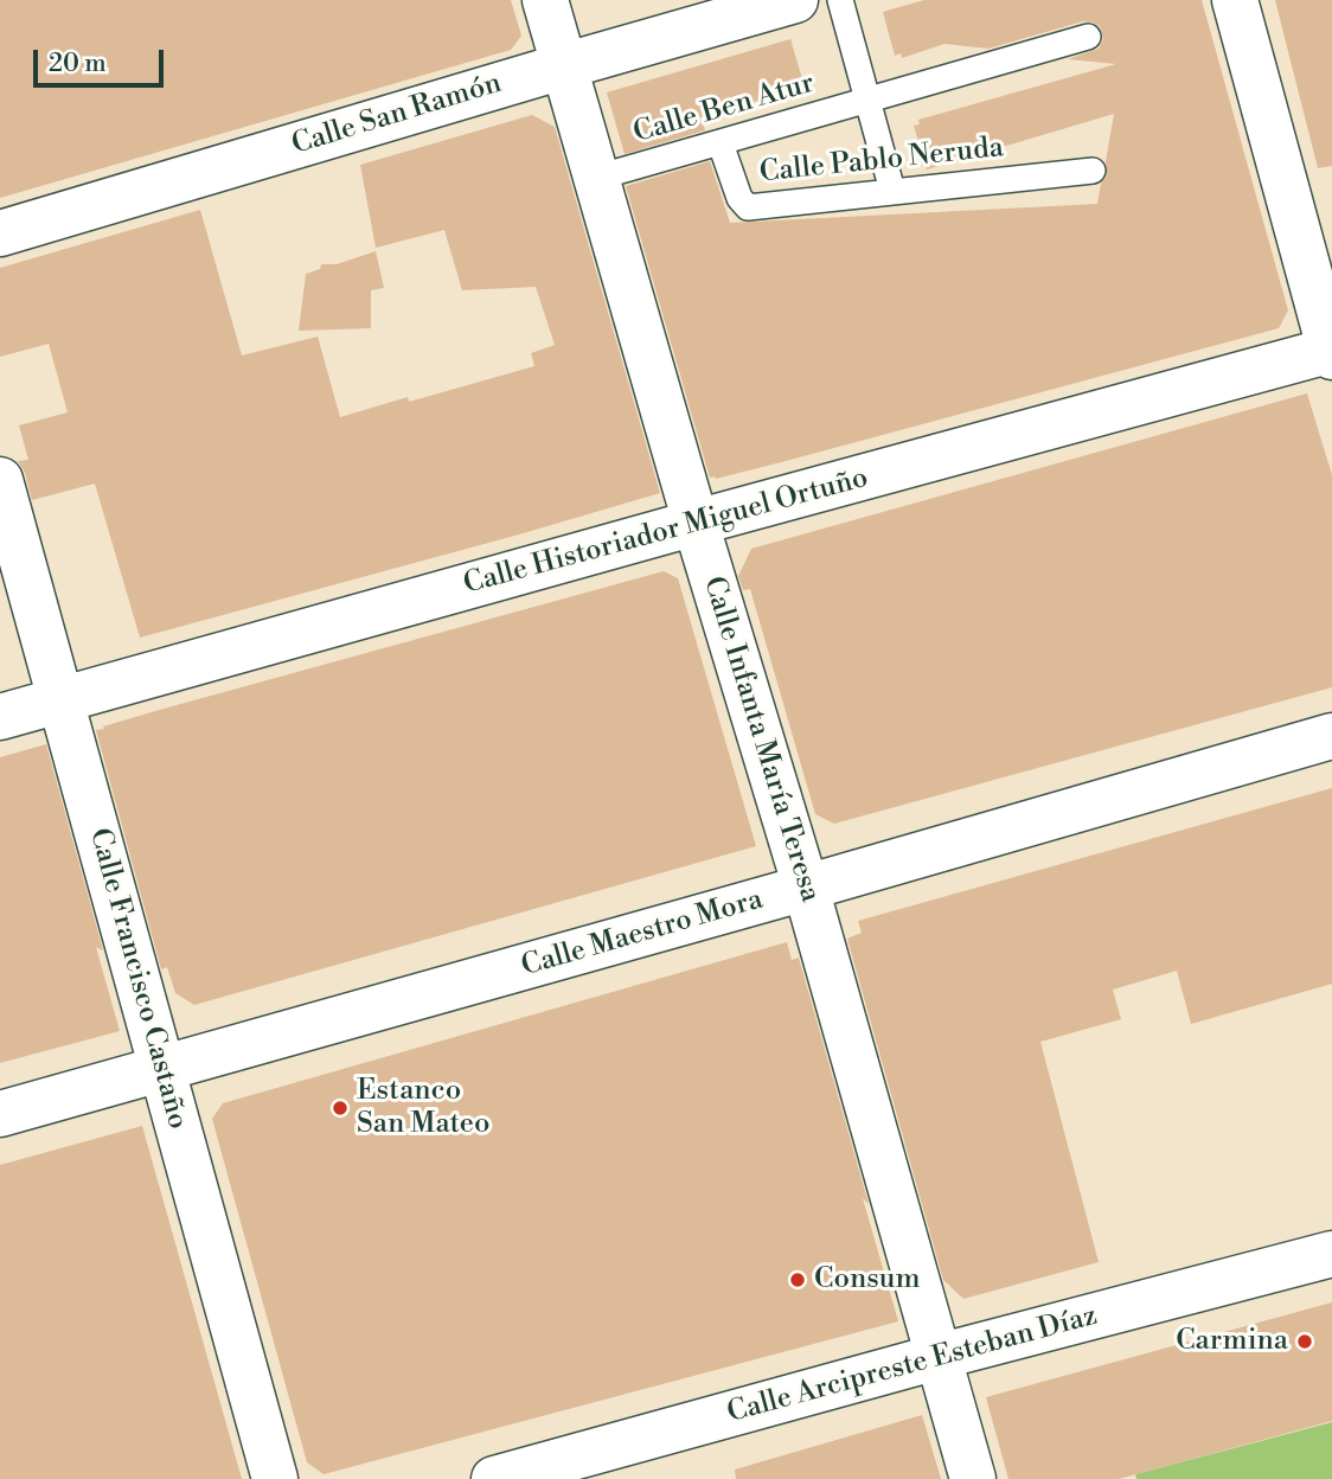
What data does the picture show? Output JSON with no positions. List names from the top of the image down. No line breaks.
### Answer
{"streets":{"street":["Calle San Ramón","Calle Historiador Miguel Ortuño","Calle Infanta María Teresa","Calle Maestro Mora","Calle Francisco Castaño","Calle Arcipreste Esteban Díaz"],"lane":["Calle Ben Atur","Calle Pablo Neruda"]},"crossings":[["Calle Ben Atur","Calle Pablo Neruda"],["Calle Ben Atur","Calle Infanta María Teresa"],["Calle San Ramón","Calle Infanta María Teresa"],["Calle Historiador Miguel Ortuño","Calle Infanta María Teresa"],["Calle Historiador Miguel Ortuño","Calle Francisco Castaño"],["Calle Infanta María Teresa","Calle Maestro Mora"],["Calle Infanta María Teresa","Calle Arcipreste Esteban Díaz"],["Calle Maestro Mora","Calle Francisco Castaño"]],"places":["Estanco San Mateo","Consum","Carmina"],"scale_bar":"20 m"}
